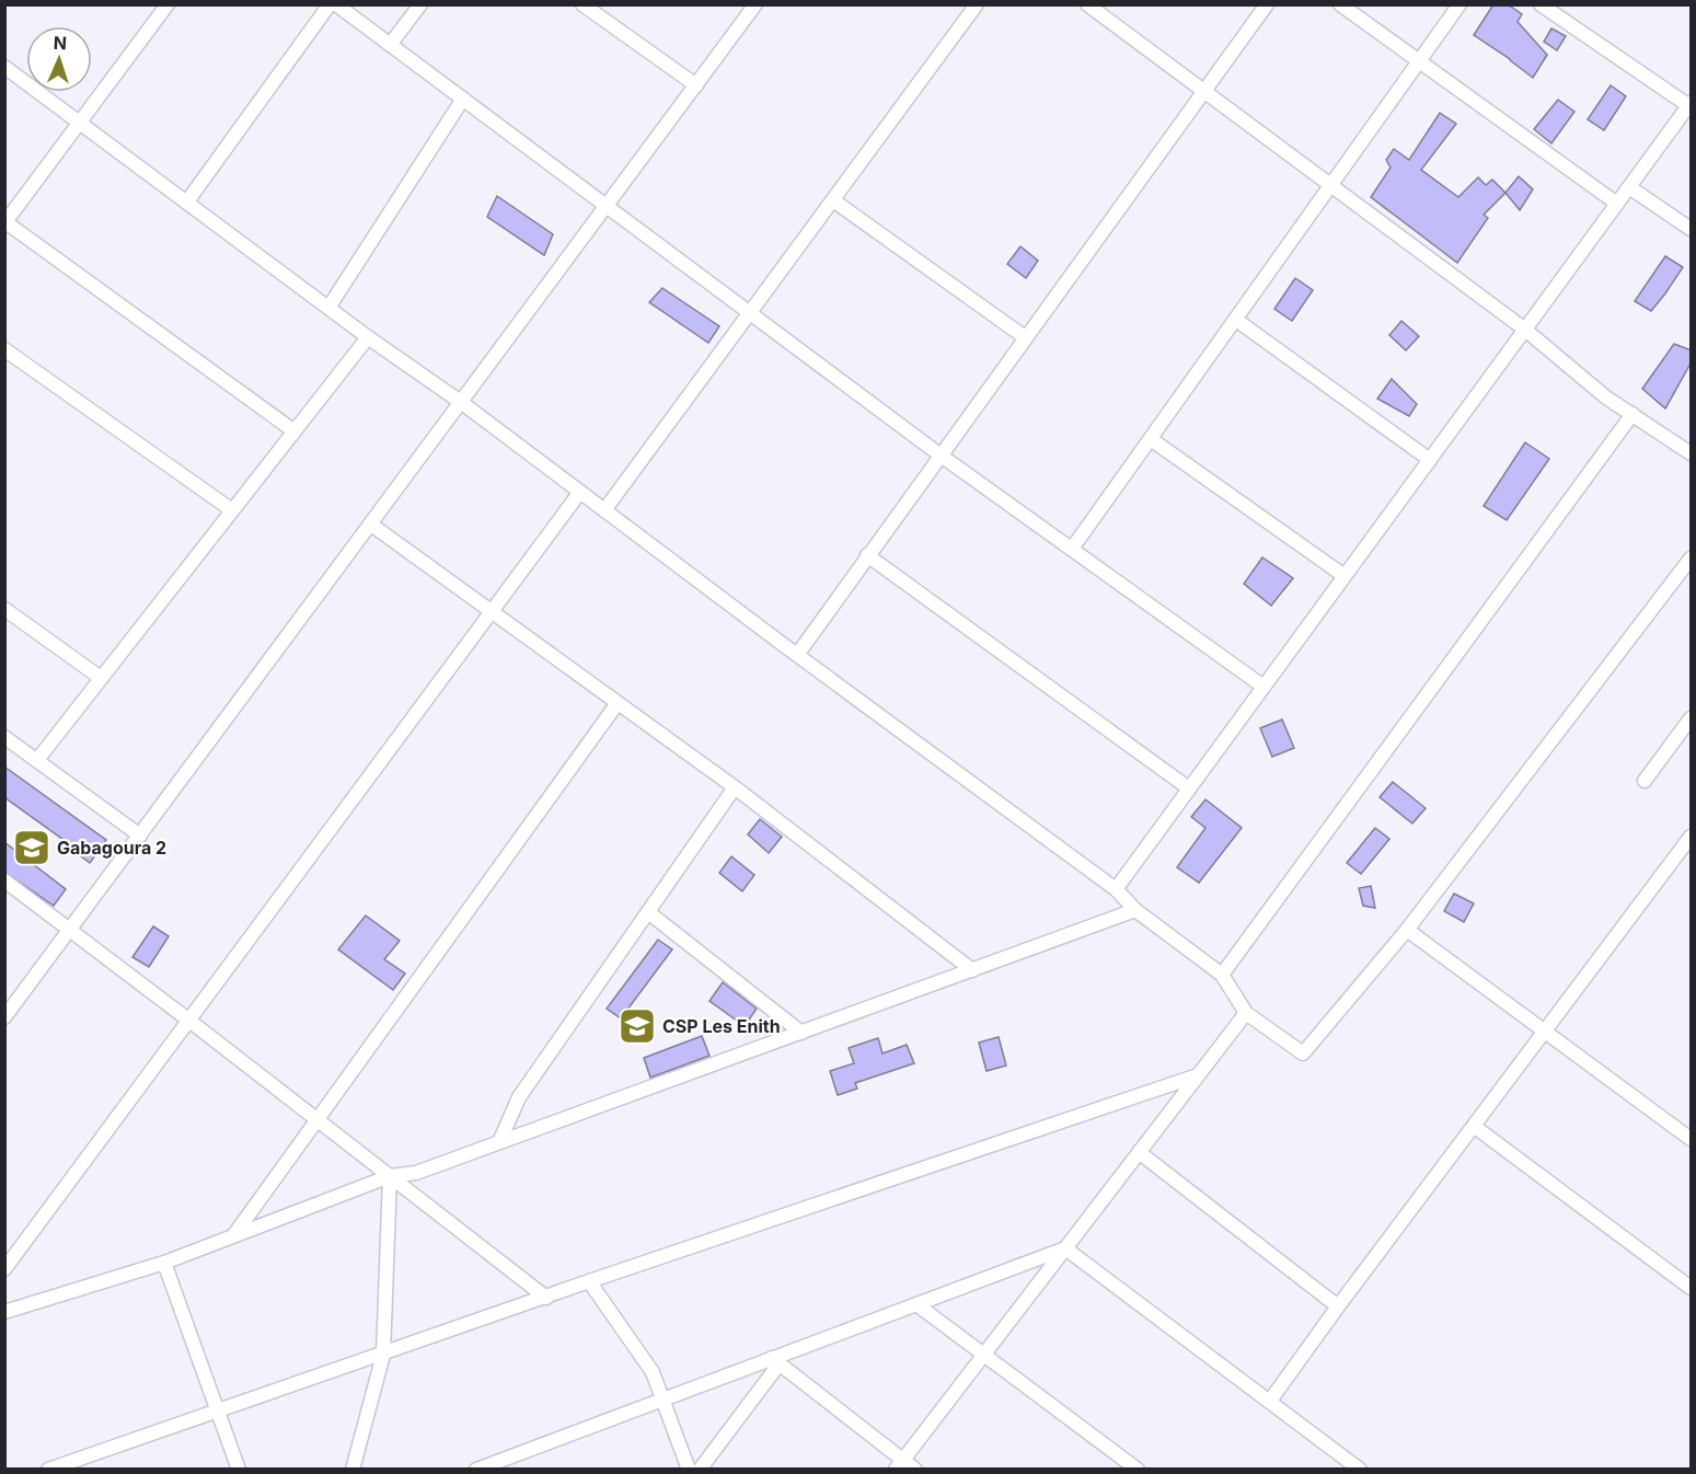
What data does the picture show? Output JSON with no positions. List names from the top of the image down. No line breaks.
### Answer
{"places":{"school or university":["Gabagoura 2","CSP Les Enith"]},"north":"top"}
